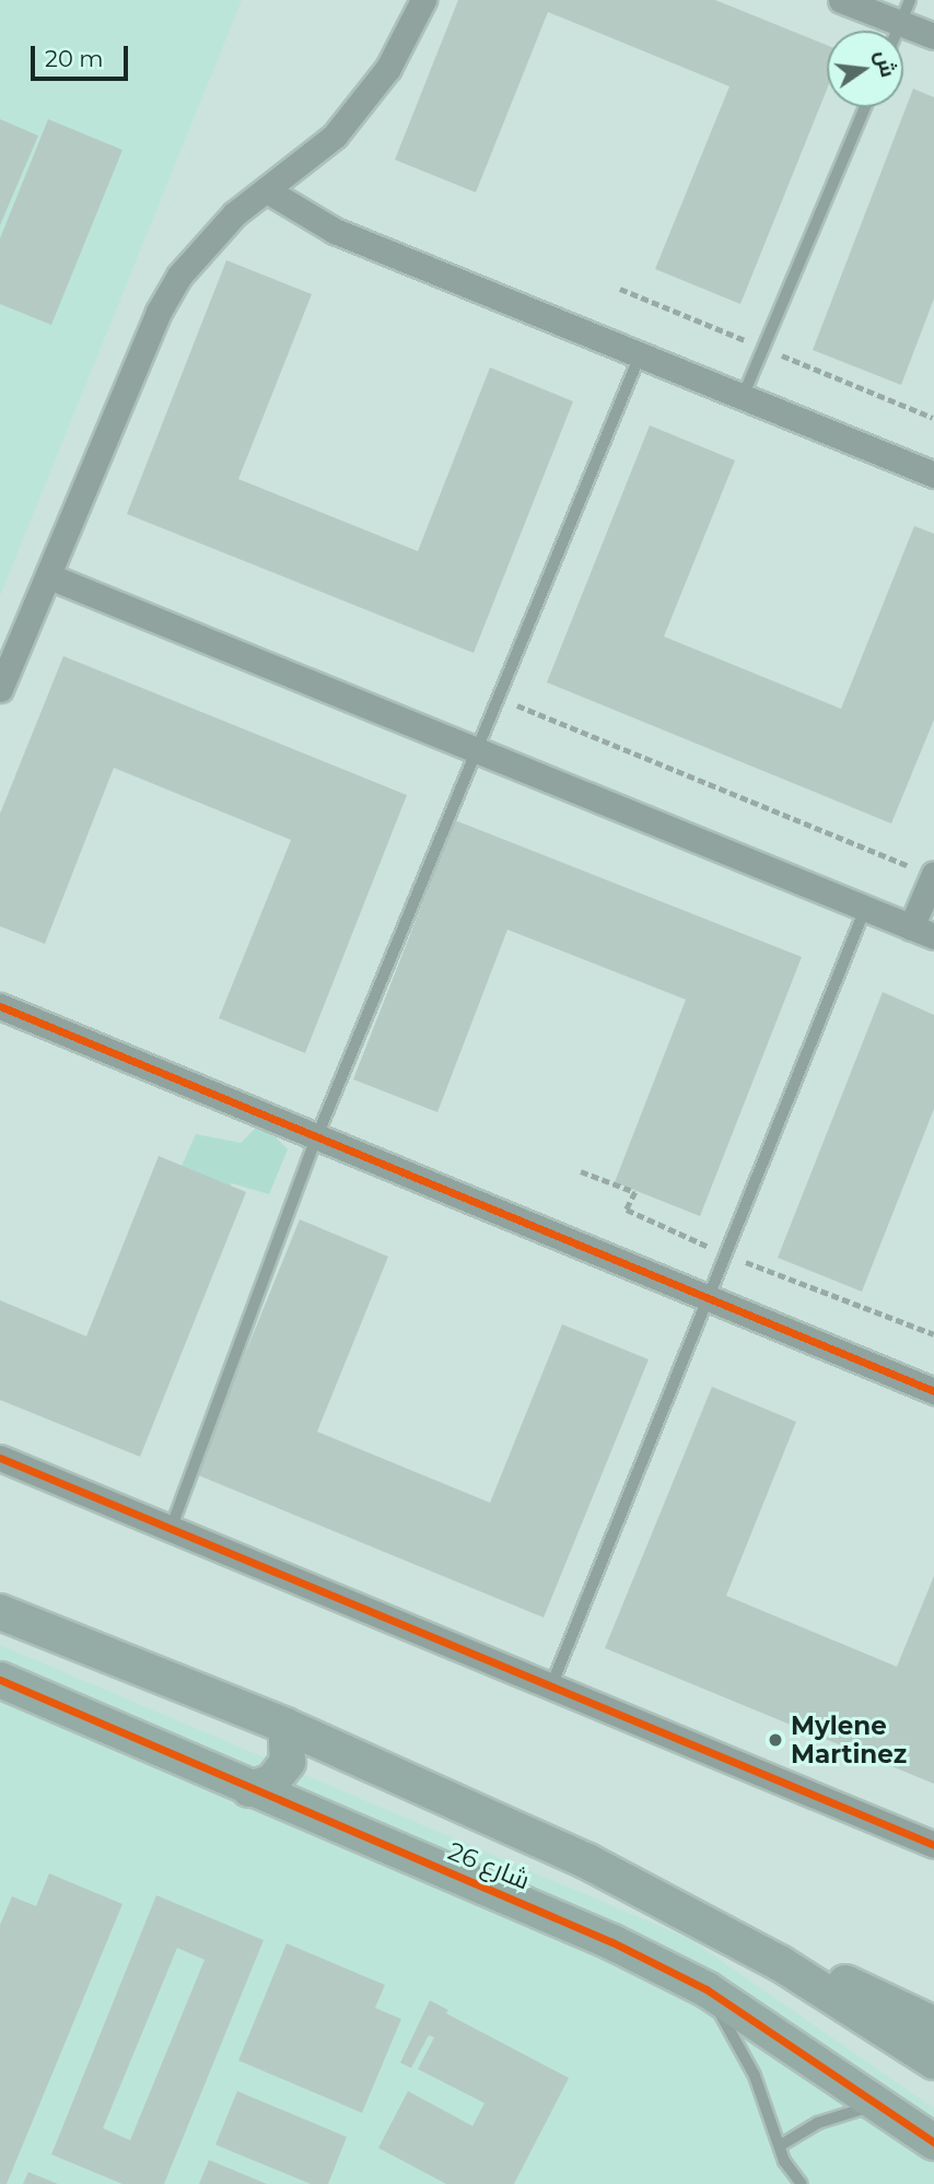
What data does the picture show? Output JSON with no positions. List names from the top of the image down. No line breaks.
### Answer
{"streets":{"street":["شارع 26"]},"places":["Mylene Martinez"],"scale_bar":"20 m","north":"right"}
